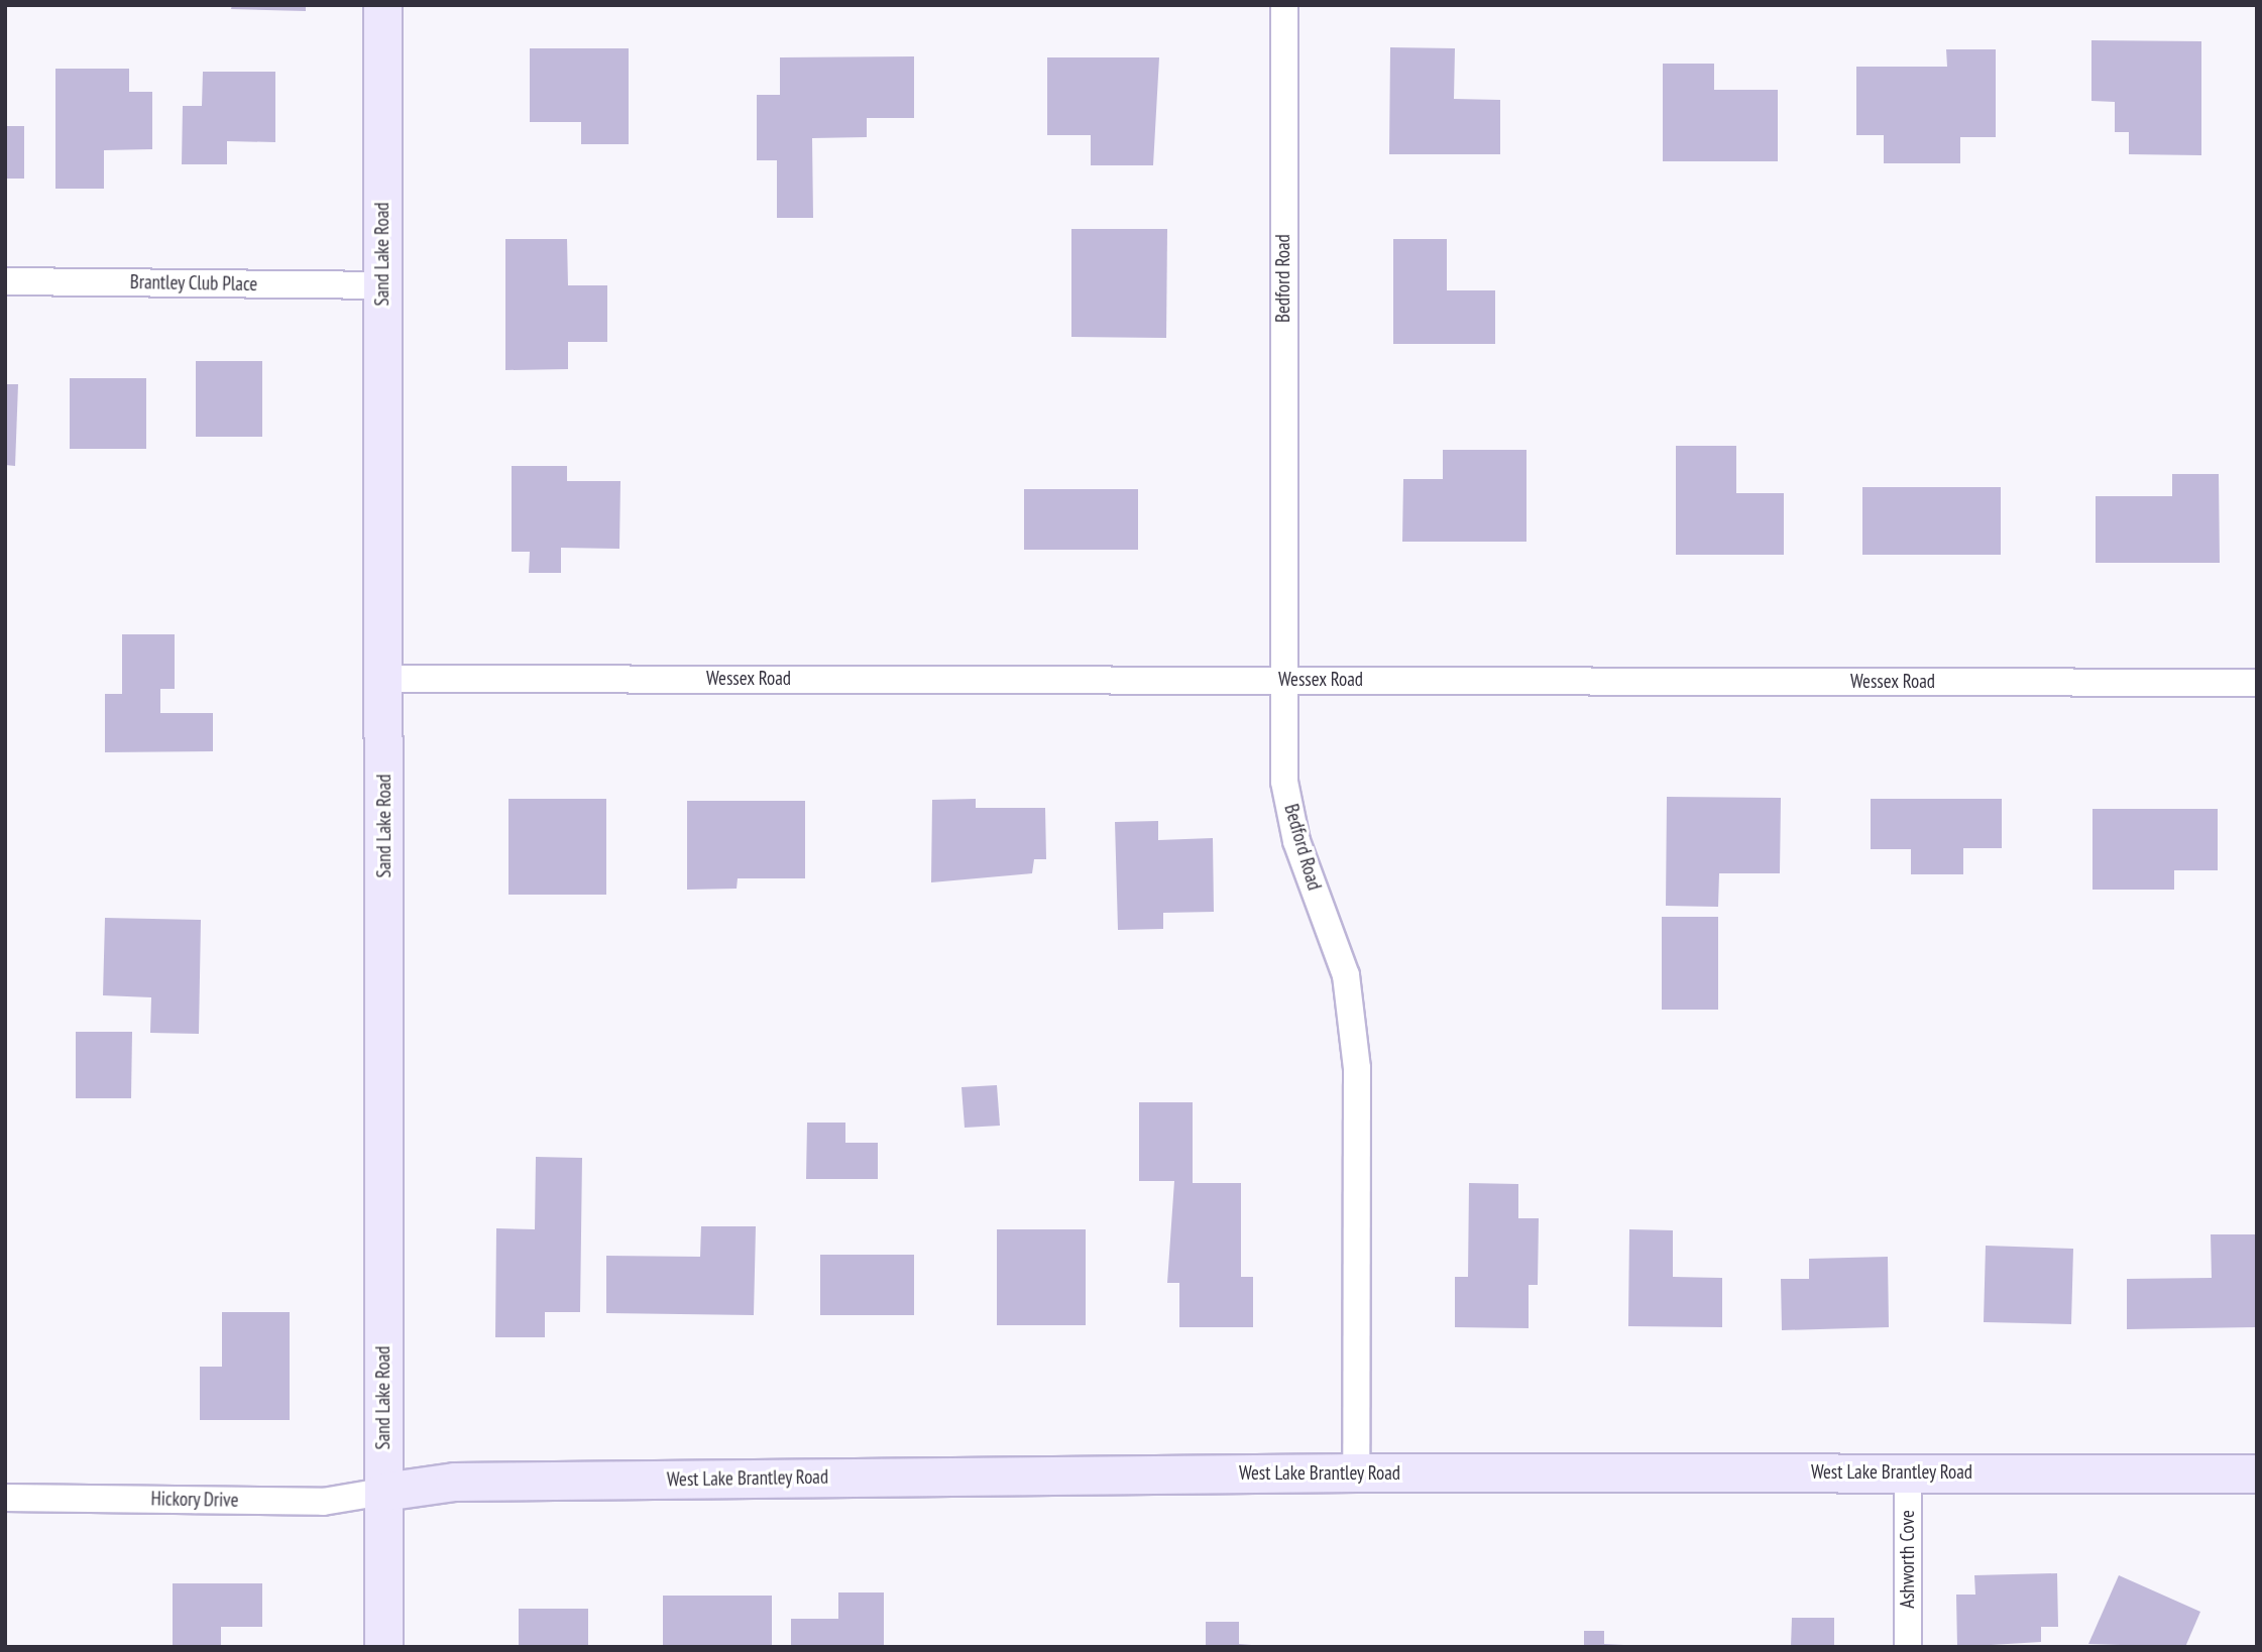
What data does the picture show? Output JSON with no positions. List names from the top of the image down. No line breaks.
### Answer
{"streets":{"street":["Sand Lake Road","Bedford Road","Brantley Club Place","Wessex Road","West Lake Brantley Road","Hickory Drive","Ashworth Cove"]},"crossings":[["Sand Lake Road","Brantley Club Place"],["Sand Lake Road","Wessex Road"],["Sand Lake Road","West Lake Brantley Road"],["Sand Lake Road","Hickory Drive"],["Bedford Road","Wessex Road"],["Bedford Road","West Lake Brantley Road"],["West Lake Brantley Road","Hickory Drive"],["West Lake Brantley Road","Ashworth Cove"]]}
